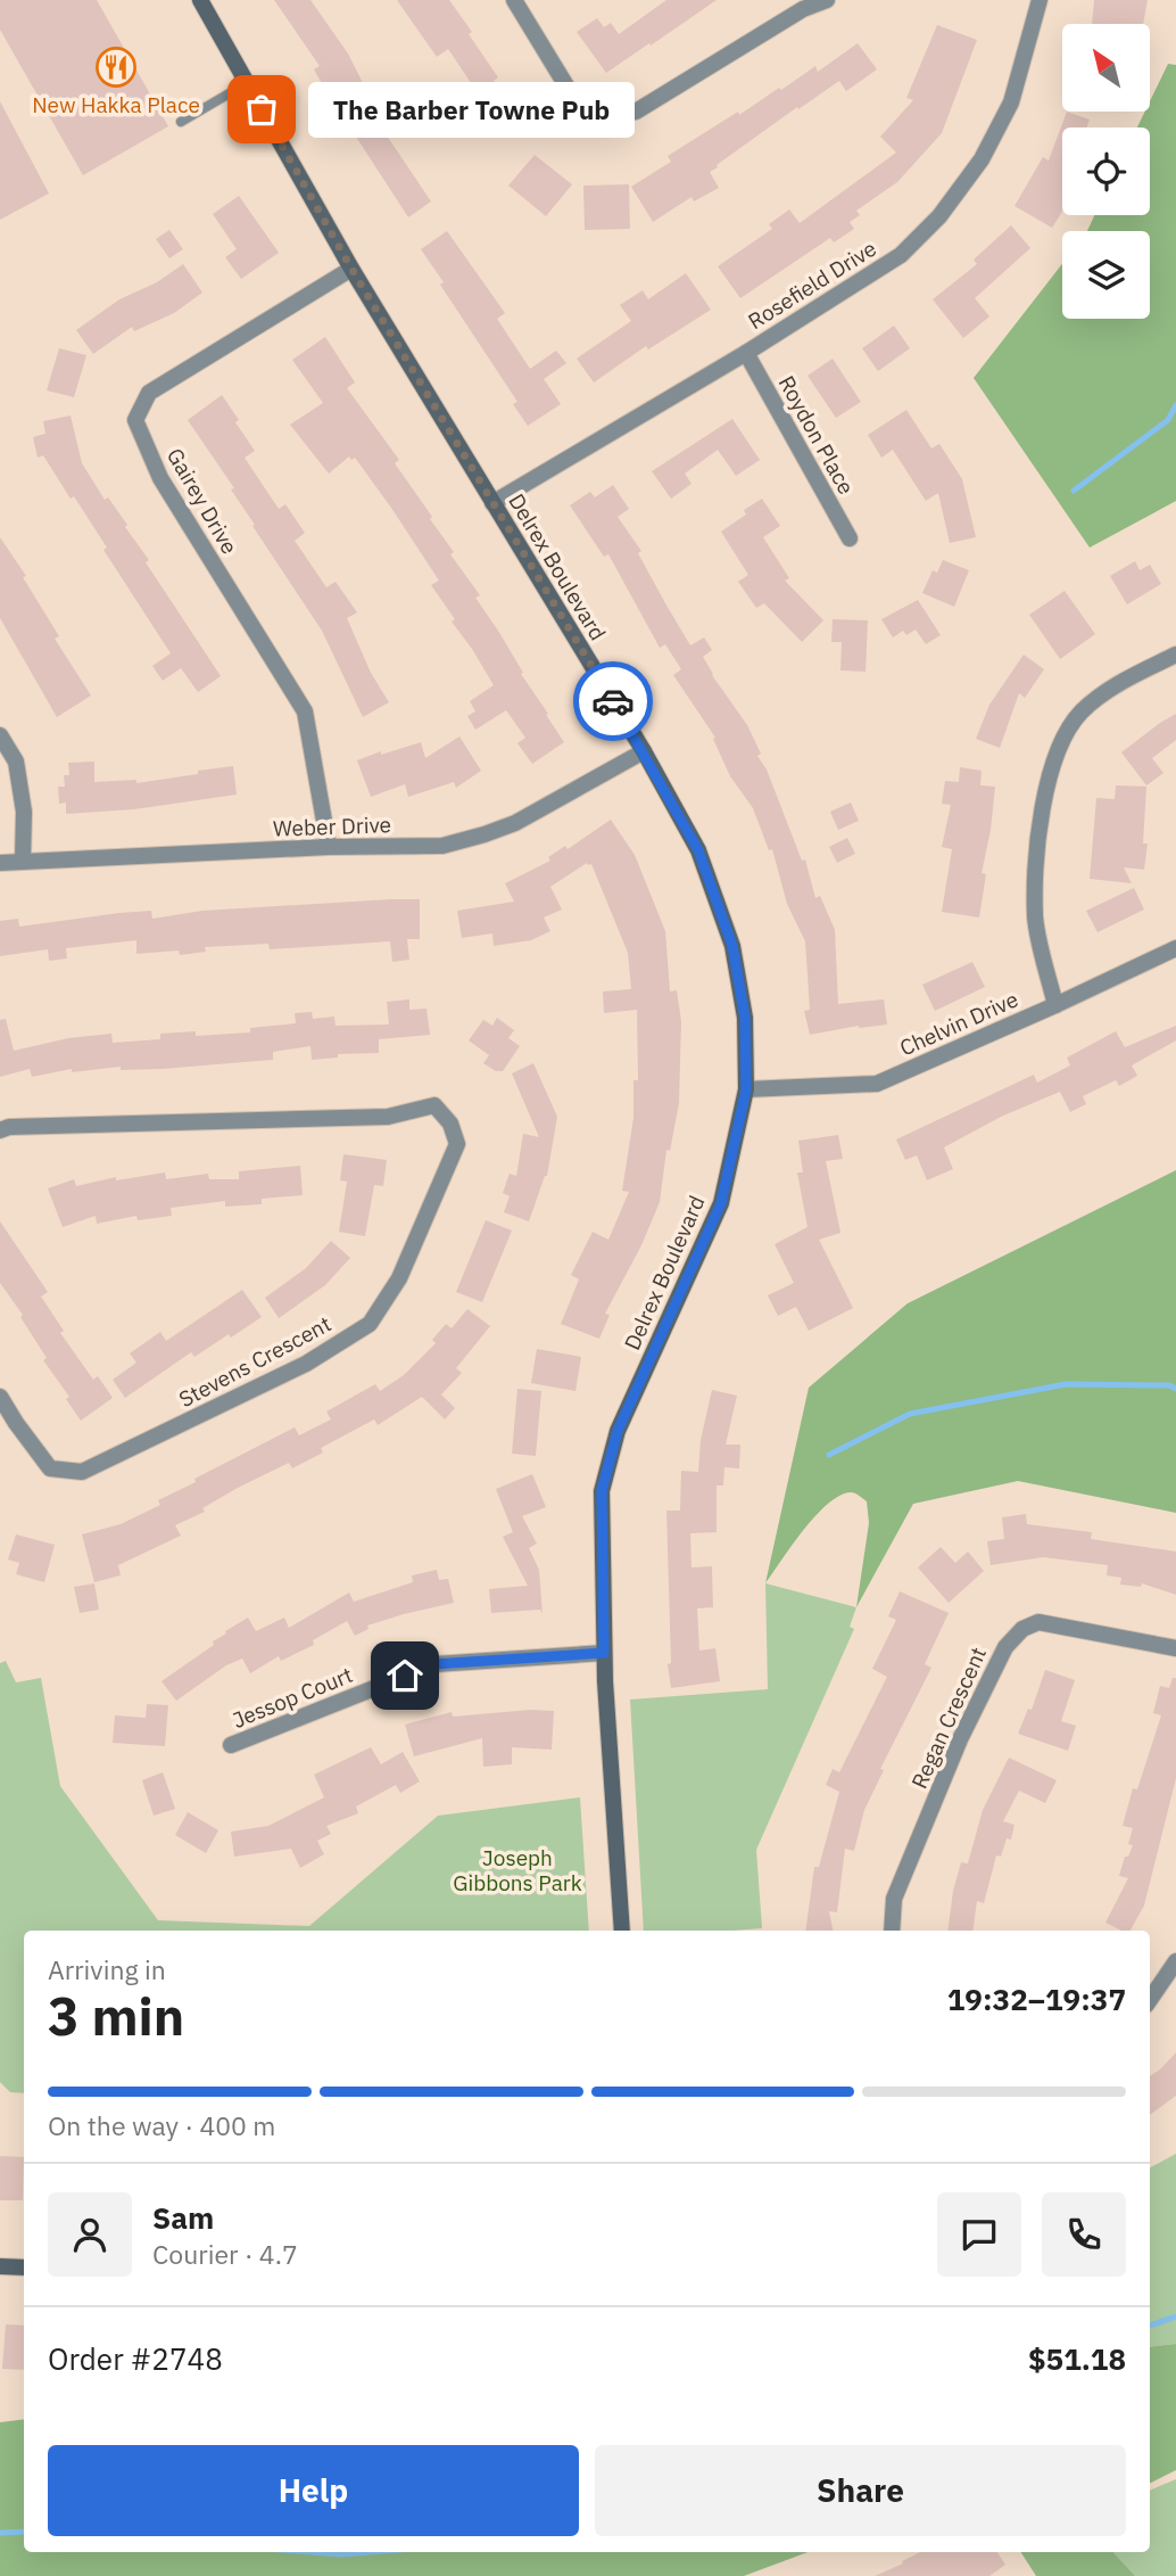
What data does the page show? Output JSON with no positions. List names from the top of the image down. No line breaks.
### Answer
{"streets":{"street":["Rosefield Drive","Roydon Place","Gairey Drive","Delrex Boulevard","Weber Drive","Chelvin Drive","Stevens Crescent","Jessop Court","Regan Crescent"]},"crossings":[["Rosefield Drive","Roydon Place"],["Rosefield Drive","Delrex Boulevard"],["Gairey Drive","Delrex Boulevard"],["Gairey Drive","Weber Drive"],["Delrex Boulevard","Weber Drive"],["Delrex Boulevard","Chelvin Drive"],["Delrex Boulevard","Jessop Court"]],"parks":["Joseph Gibbons Park"],"places":{"restaurant":["New Hakka Place"],"other":["The Barber Towne Pub"]},"north":"top left","page":{"bubble":"The Barber Towne Pub","heading":["3 min","Arriving in","19:32–19:37"],"panel":["Sam","Courier · 4.7","Order #2748","$51.18"],"bar":"On the way · 400 m","buttons":["Help","Share"]}}
